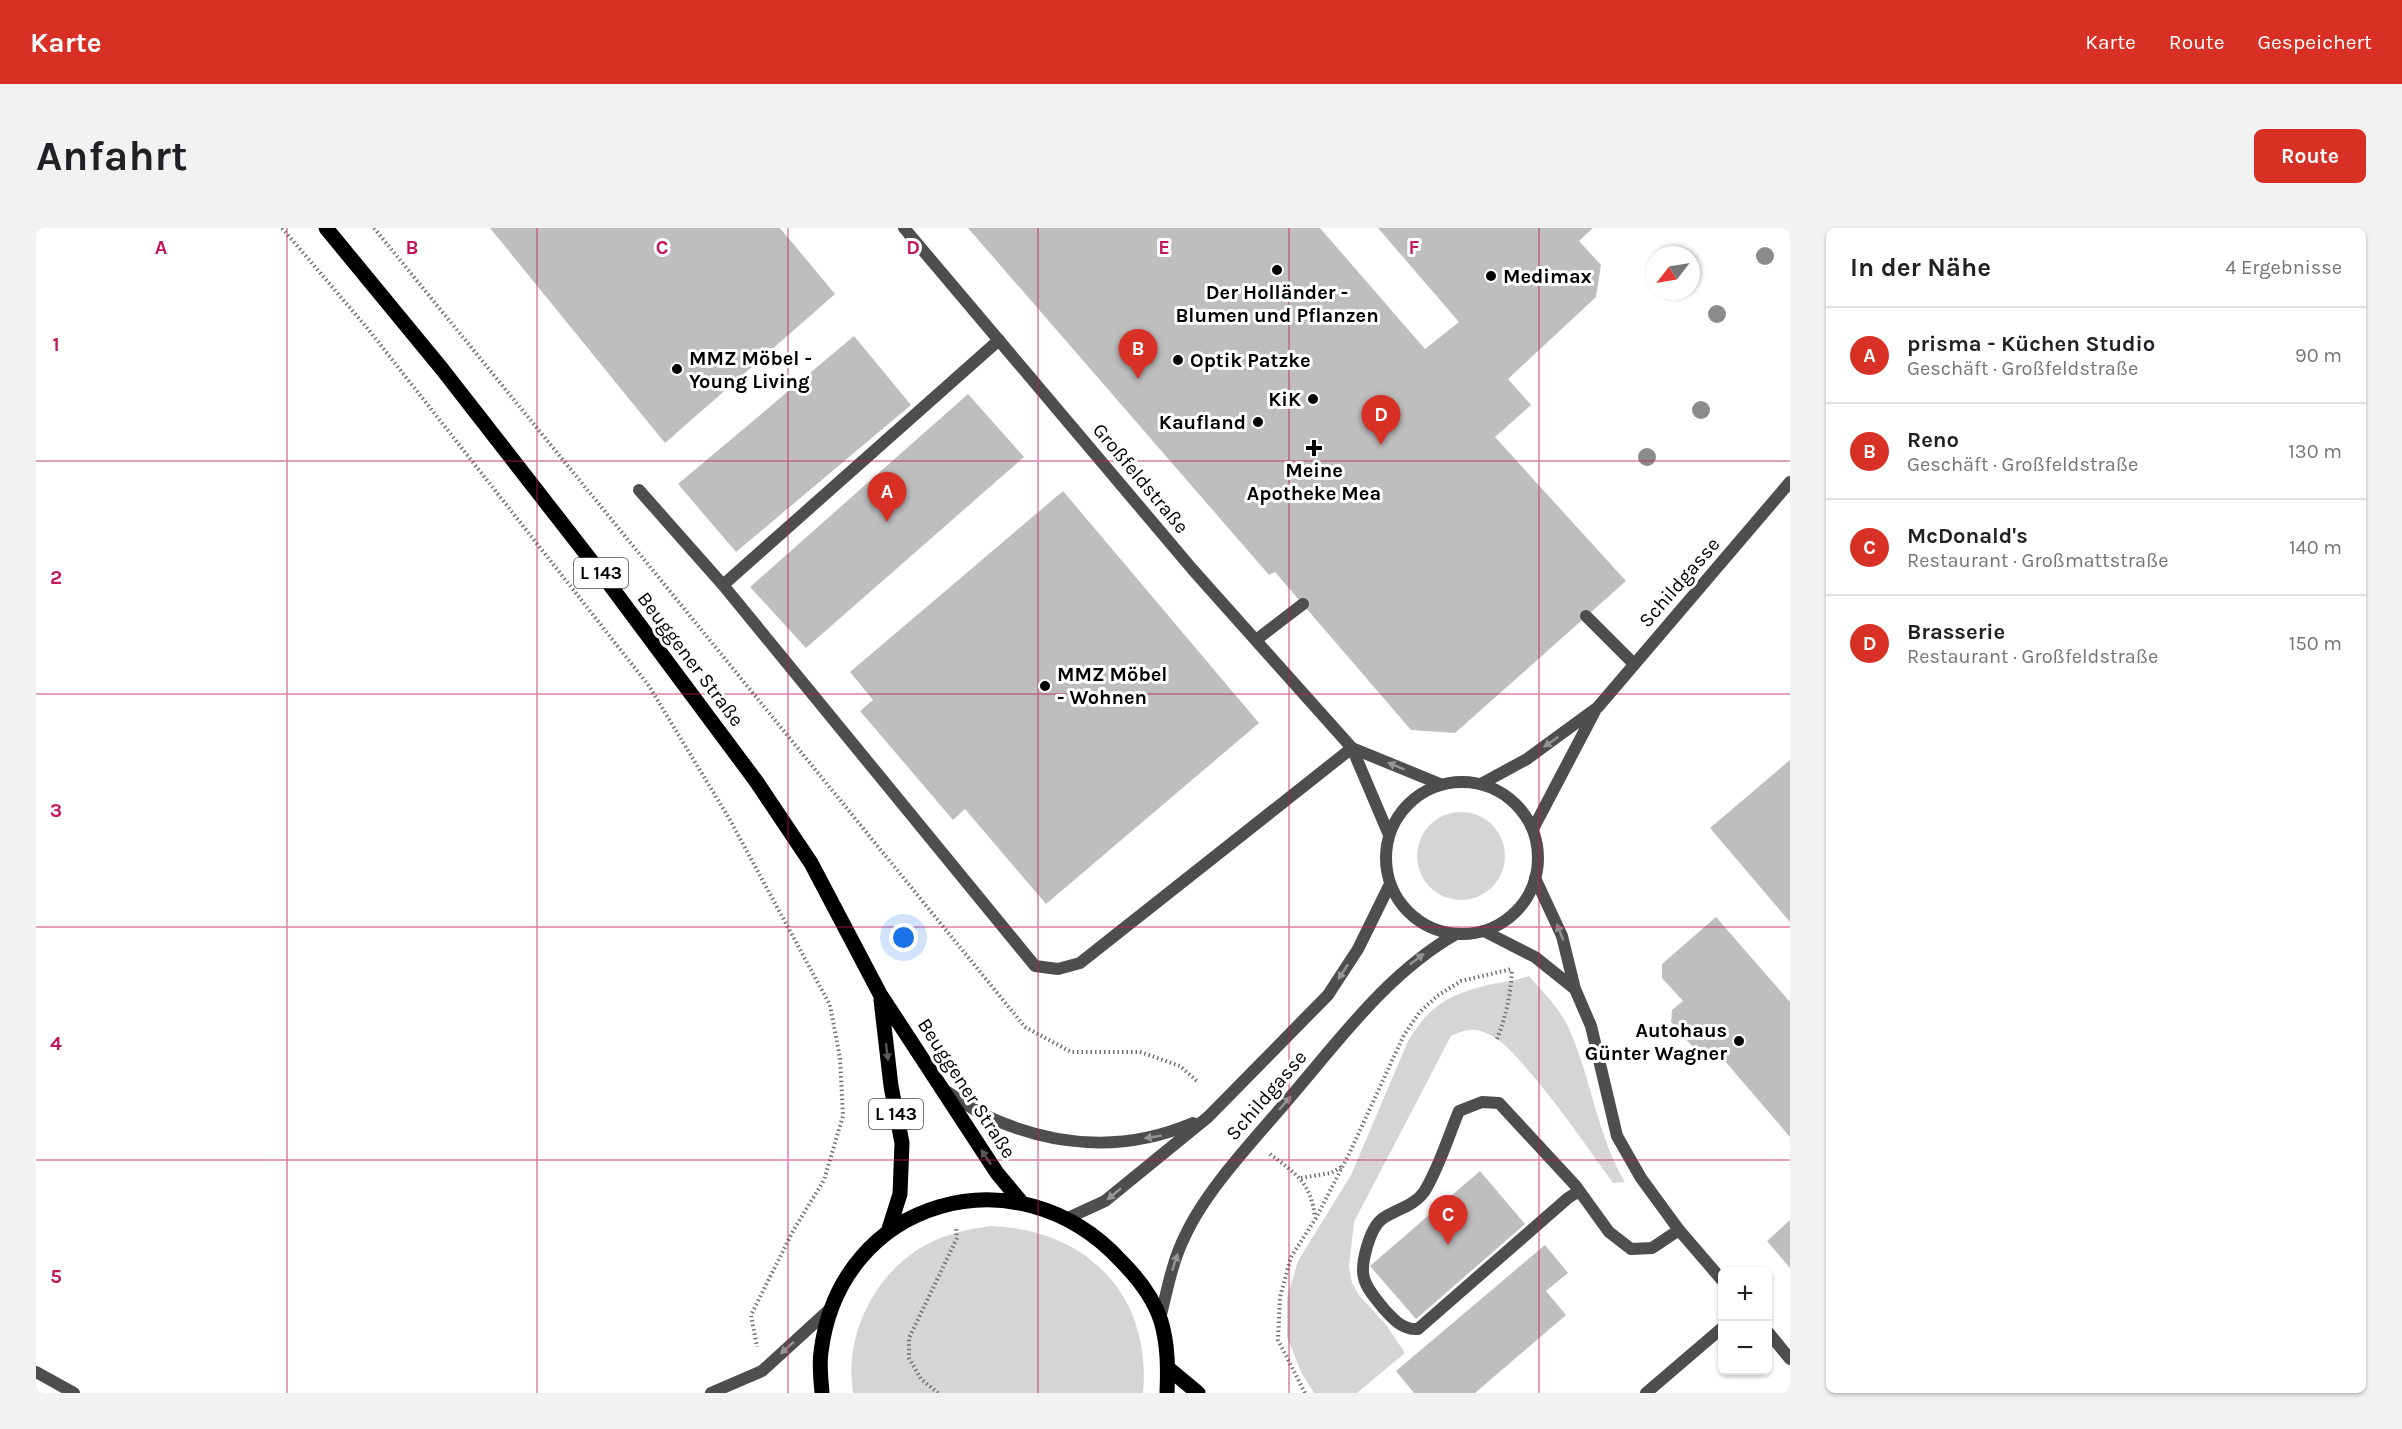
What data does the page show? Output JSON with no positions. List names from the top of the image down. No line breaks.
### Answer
{"streets":{"main road":["L 143","Beuggener Straße"],"street":["Großfeldstraße","Schildgasse"]},"crossings":[["Großfeldstraße","Schildgasse"]],"places":{"other":["Der Holländer - Blumen und Pflanzen","Medimax","Optik Patzke","MMZ Möbel - Young Living","KiK","Kaufland","MMZ Möbel - Wohnen","Autohaus Günter Wagner"],"health":["Meine Apotheke Mea"]},"north":"bottom left","page":{"header":"Karte","nav":["Karte","Route","Gespeichert"],"buttons":"Route","title":"Anfahrt","heading":["In der Nähe","4 Ergebnisse"],"list":[{"mark":"A","name":"prisma - Küchen Studio","note":"Geschäft · Großfeldstraße","value":"90 m"},{"mark":"B","name":"Reno","note":"Geschäft · Großfeldstraße","value":"130 m"},{"mark":"C","name":"McDonald's","note":"Restaurant · Großmattstraße","value":"140 m"},{"mark":"D","name":"Brasserie","note":"Restaurant · Großfeldstraße","value":"150 m"}],"pins":["B","D","A","C"],"map_buttons":["+","−"]},"grid":{"columns":["A","B","C","D","E","F"],"rows":["1","2","3","4","5"]}}
